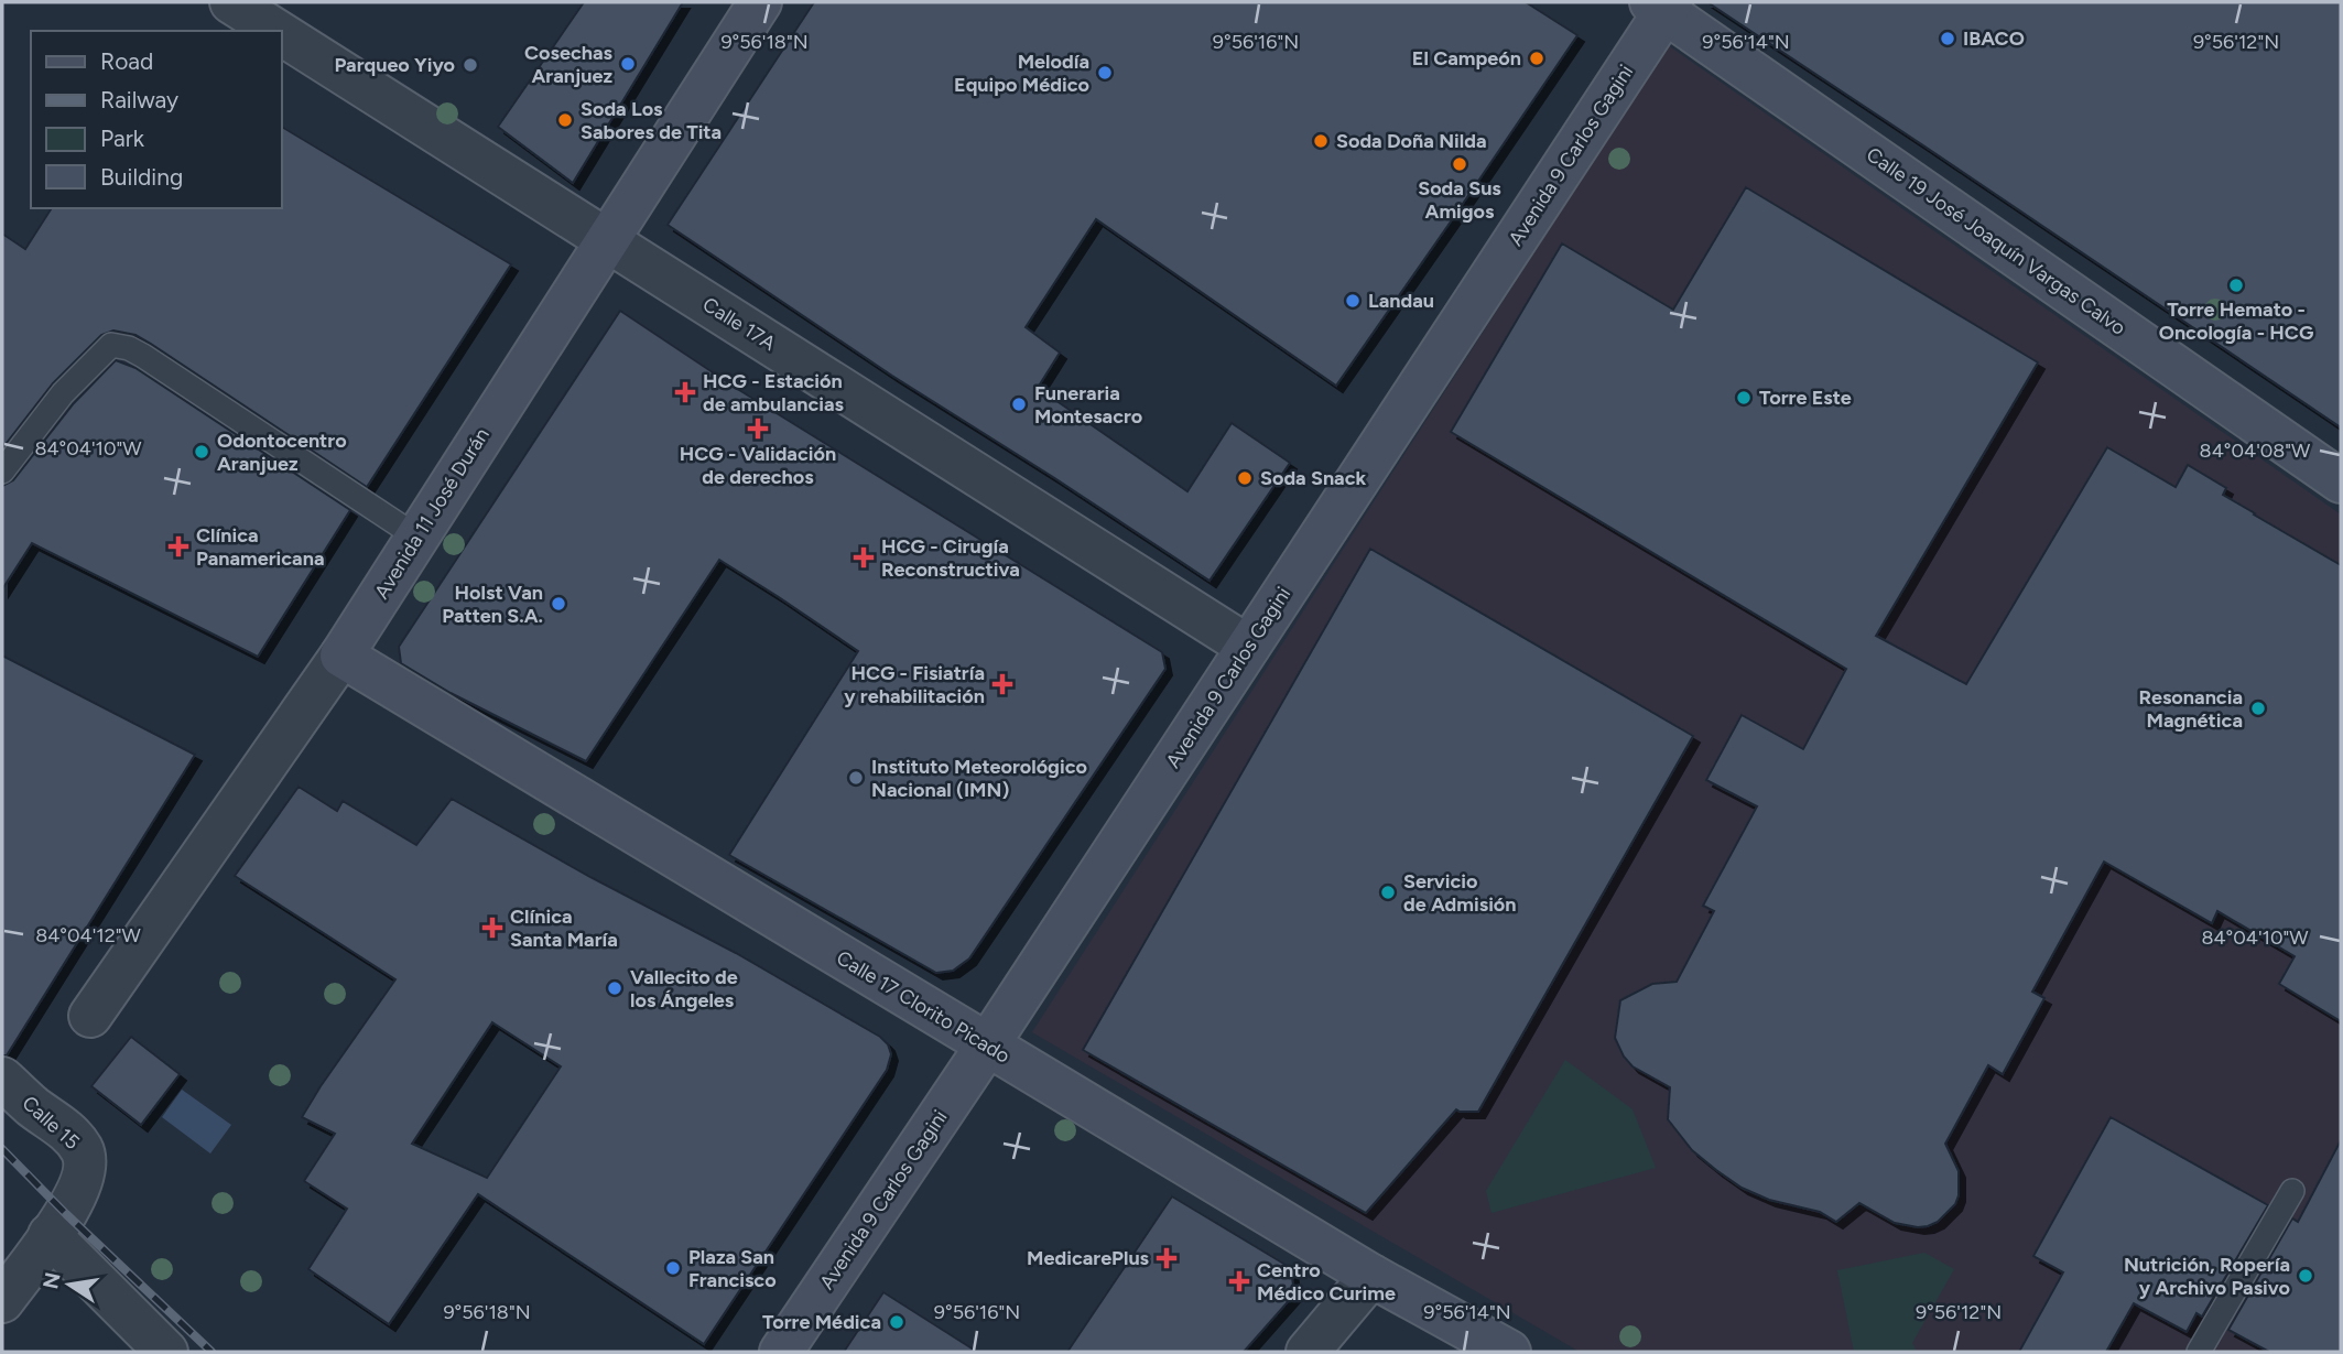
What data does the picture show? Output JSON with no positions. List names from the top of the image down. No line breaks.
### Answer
{"streets":{"street":["Avenida 9 Carlos Gagini","Calle 19 José Joaquín Vargas Calvo","Calle 17A","Avenida 11 José Durán","Calle 17 Clorito Picado","Calle 15"]},"crossings":[["Avenida 9 Carlos Gagini","Calle 19 José Joaquín Vargas Calvo"],["Avenida 9 Carlos Gagini","Calle 17A"],["Avenida 9 Carlos Gagini","Calle 17 Clorito Picado"],["Calle 17A","Avenida 11 José Durán"],["Avenida 11 José Durán","Calle 17 Clorito Picado"]],"places":{"other":["IBACO","El Campeón","Cosechas Aranjuez","Parqueo Yiyo","Melodía Equipo Médico","Soda Los Sabores de Tita","Soda Doña Nilda","Soda Sus Amigos","Torre Hemato - Oncología - HCG","Landau","Torre Este","Funeraria Montesacro","Odontocentro Aranjuez","Soda Snack","Holst Van Patten S.A.","Resonancia Magnética","Instituto Meteorológico Nacional (IMN)","Servicio de Admisión","Vallecito de los Ángeles","Plaza San Francisco","Nutrición, Ropería y Archivo Pasivo","Torre Médica"],"health":["HCG - Estación de ambulancias","HCG - Validación de derechos","Clínica Panamericana","HCG - Cirugía Reconstructiva","HCG - Fisiatría y rehabilitación","Clínica Santa María","MedicarePlus","Centro Médico Curime"]},"legend":["Road","Railway","Park","Building"],"north":"left","coordinates":["9°56'18\"N","9°56'16\"N","9°56'14\"N","9°56'12\"N","84°04'10\"W","84°04'08\"W","84°04'12\"W"]}
